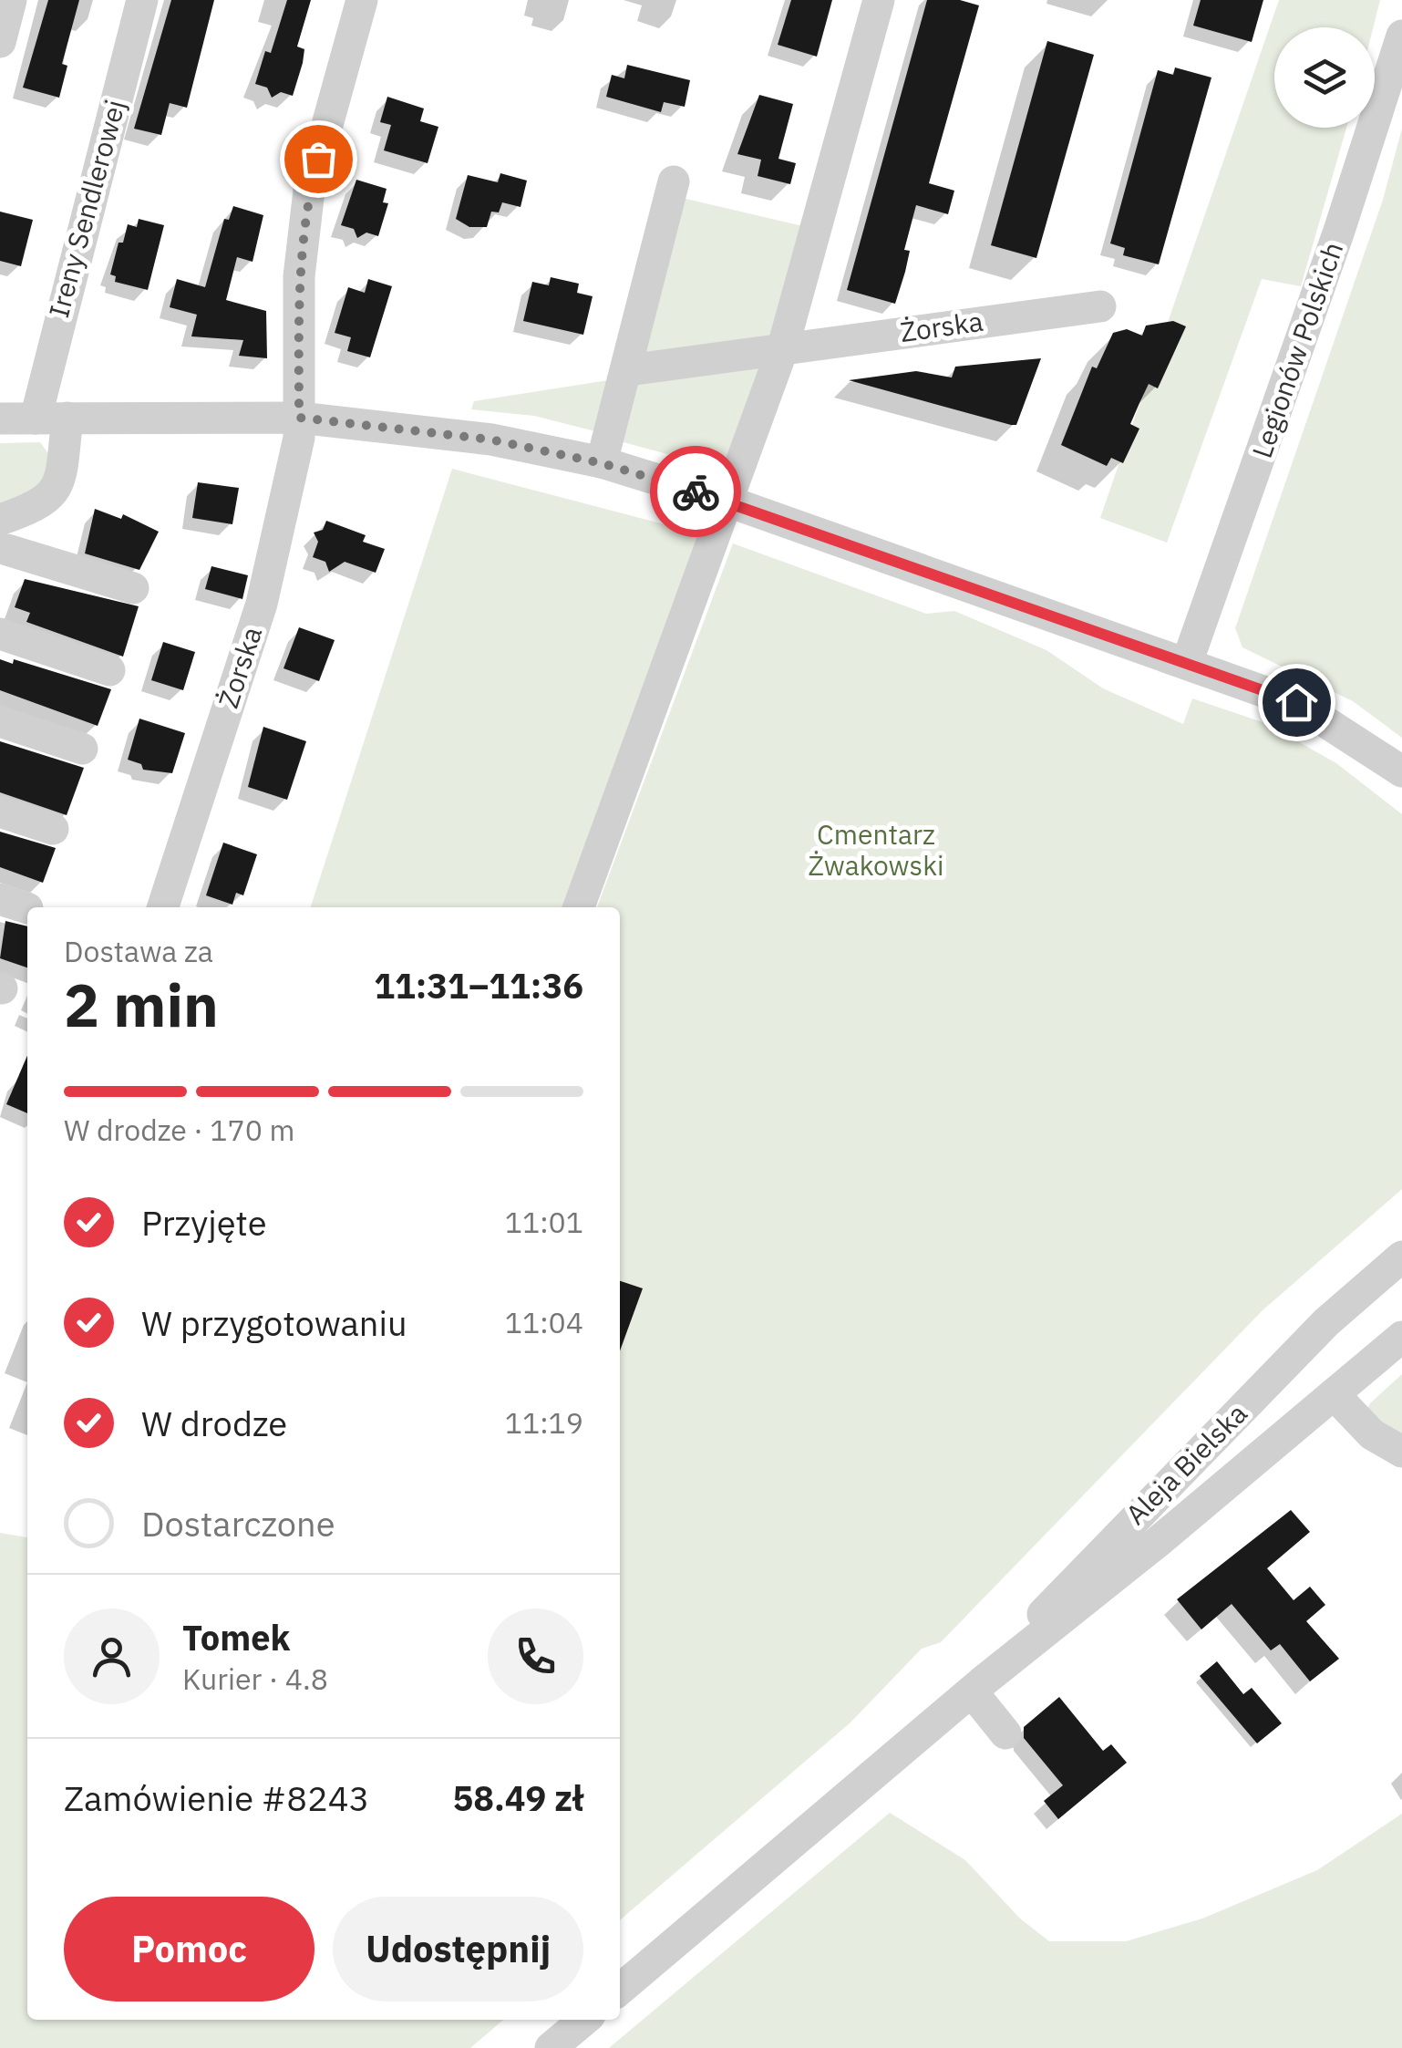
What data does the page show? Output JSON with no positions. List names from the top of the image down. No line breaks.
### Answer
{"streets":{"street":["Ireny Sendlerowej","Żorska","Legionów Polskich","Aleja Bielska"]},"parks":["Cmentarz Żwakowski"],"page":{"heading":["2 min","Dostawa za","11:31–11:36"],"panel":["Tomek","Kurier · 4.8","Zamówienie #8243","58.49 zł"],"bar":"W drodze · 170 m","list":[["Przyjęte","11:01"],["W przygotowaniu","11:04"],["W drodze","11:19"],"Dostarczone"],"buttons":["Pomoc","Udostępnij"]}}
